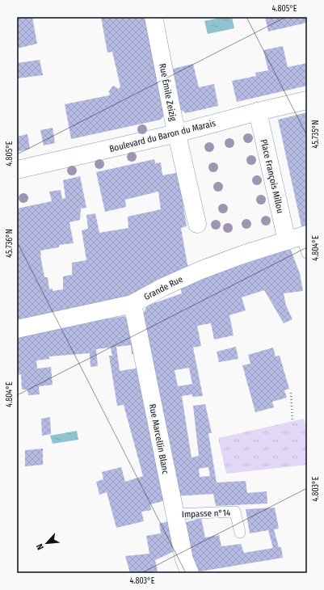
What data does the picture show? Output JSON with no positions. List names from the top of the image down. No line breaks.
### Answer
{"streets":{"street":["Rue Émile Zeizig","Boulevard du Baron du Marais","Place François Millou","Grande Rue","Rue Marcellin Blanc"],"lane":["Impasse n°14"]},"crossings":[["Rue Émile Zeizig","Boulevard du Baron du Marais"],["Boulevard du Baron du Marais","Place François Millou"],["Place François Millou","Grande Rue"],["Grande Rue","Rue Marcellin Blanc"],["Rue Marcellin Blanc","Impasse n°14"]],"north":"bottom left","coordinates":["4.805°E","45.735°N","45.736°N","4.804°E","4.803°E"]}
